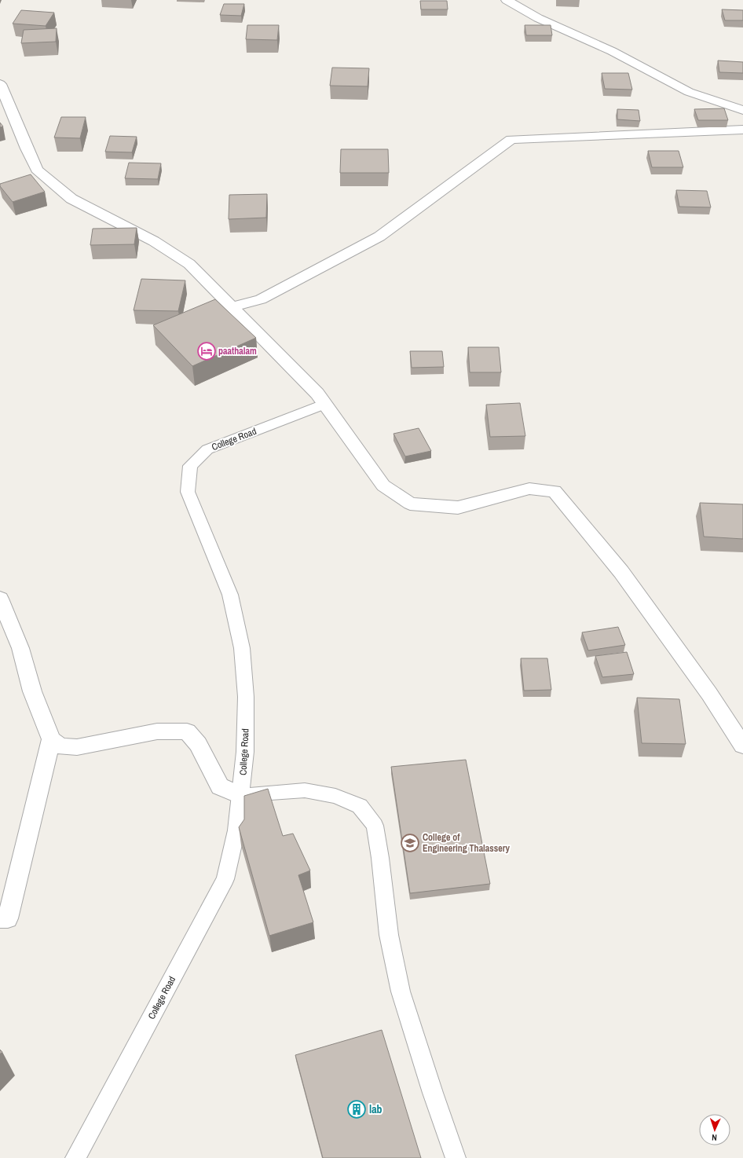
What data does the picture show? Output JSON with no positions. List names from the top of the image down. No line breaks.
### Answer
{"streets":{"lane":["College Road"]},"places":{"hotel":["paathalam"],"school or university":["College of Engineering Thalassery"],"building":["lab"]},"north":"bottom"}
